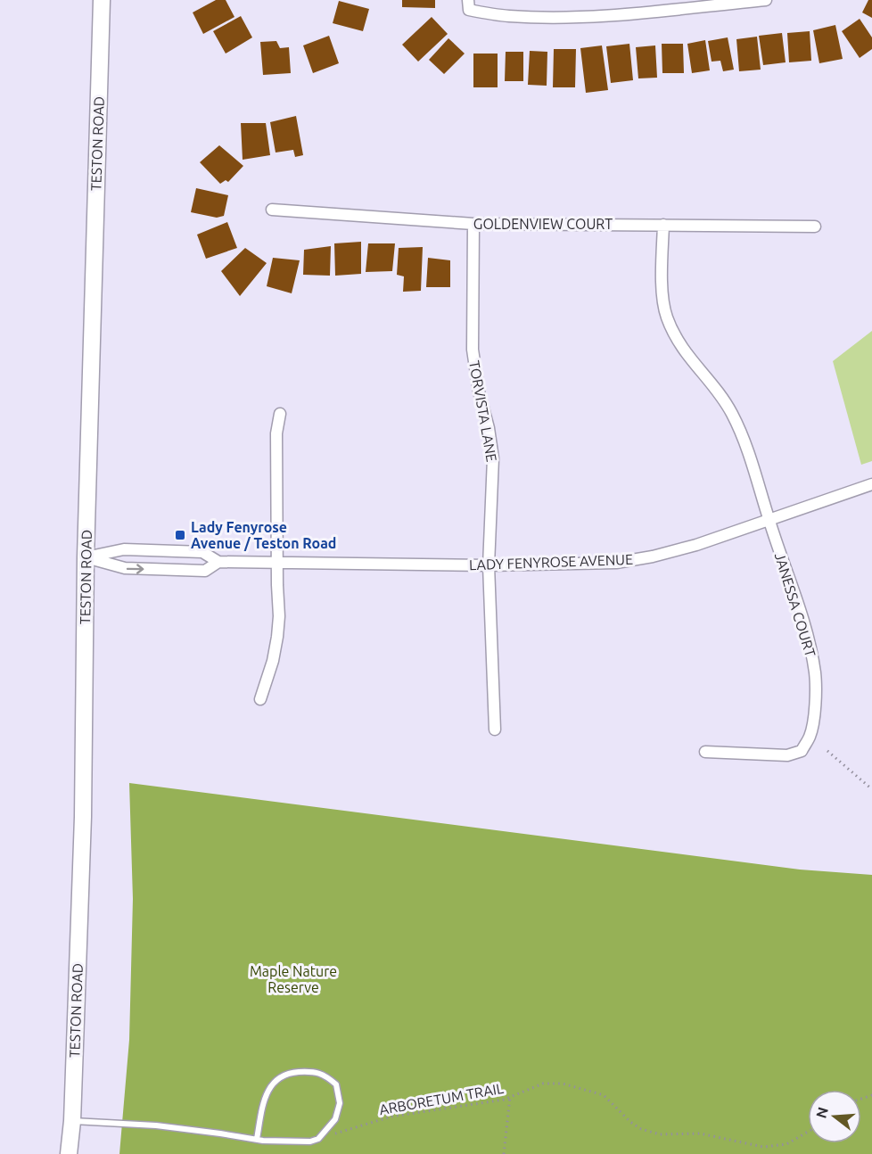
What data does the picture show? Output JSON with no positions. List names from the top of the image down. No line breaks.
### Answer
{"streets":{"main road":["TESTON ROAD"],"street":["GOLDENVIEW COURT","TORVISTA LANE","LADY FENYROSE AVENUE","JANESSA COURT"],"path":["ARBORETUM TRAIL"]},"crossings":[["TESTON ROAD","LADY FENYROSE AVENUE"],["GOLDENVIEW COURT","TORVISTA LANE"],["GOLDENVIEW COURT","JANESSA COURT"],["TORVISTA LANE","LADY FENYROSE AVENUE"],["LADY FENYROSE AVENUE","JANESSA COURT"]],"parks":["Maple Nature Reserve"],"places":{"transit":["Lady Fenyrose Avenue / Teston Road"]},"north":"left"}
